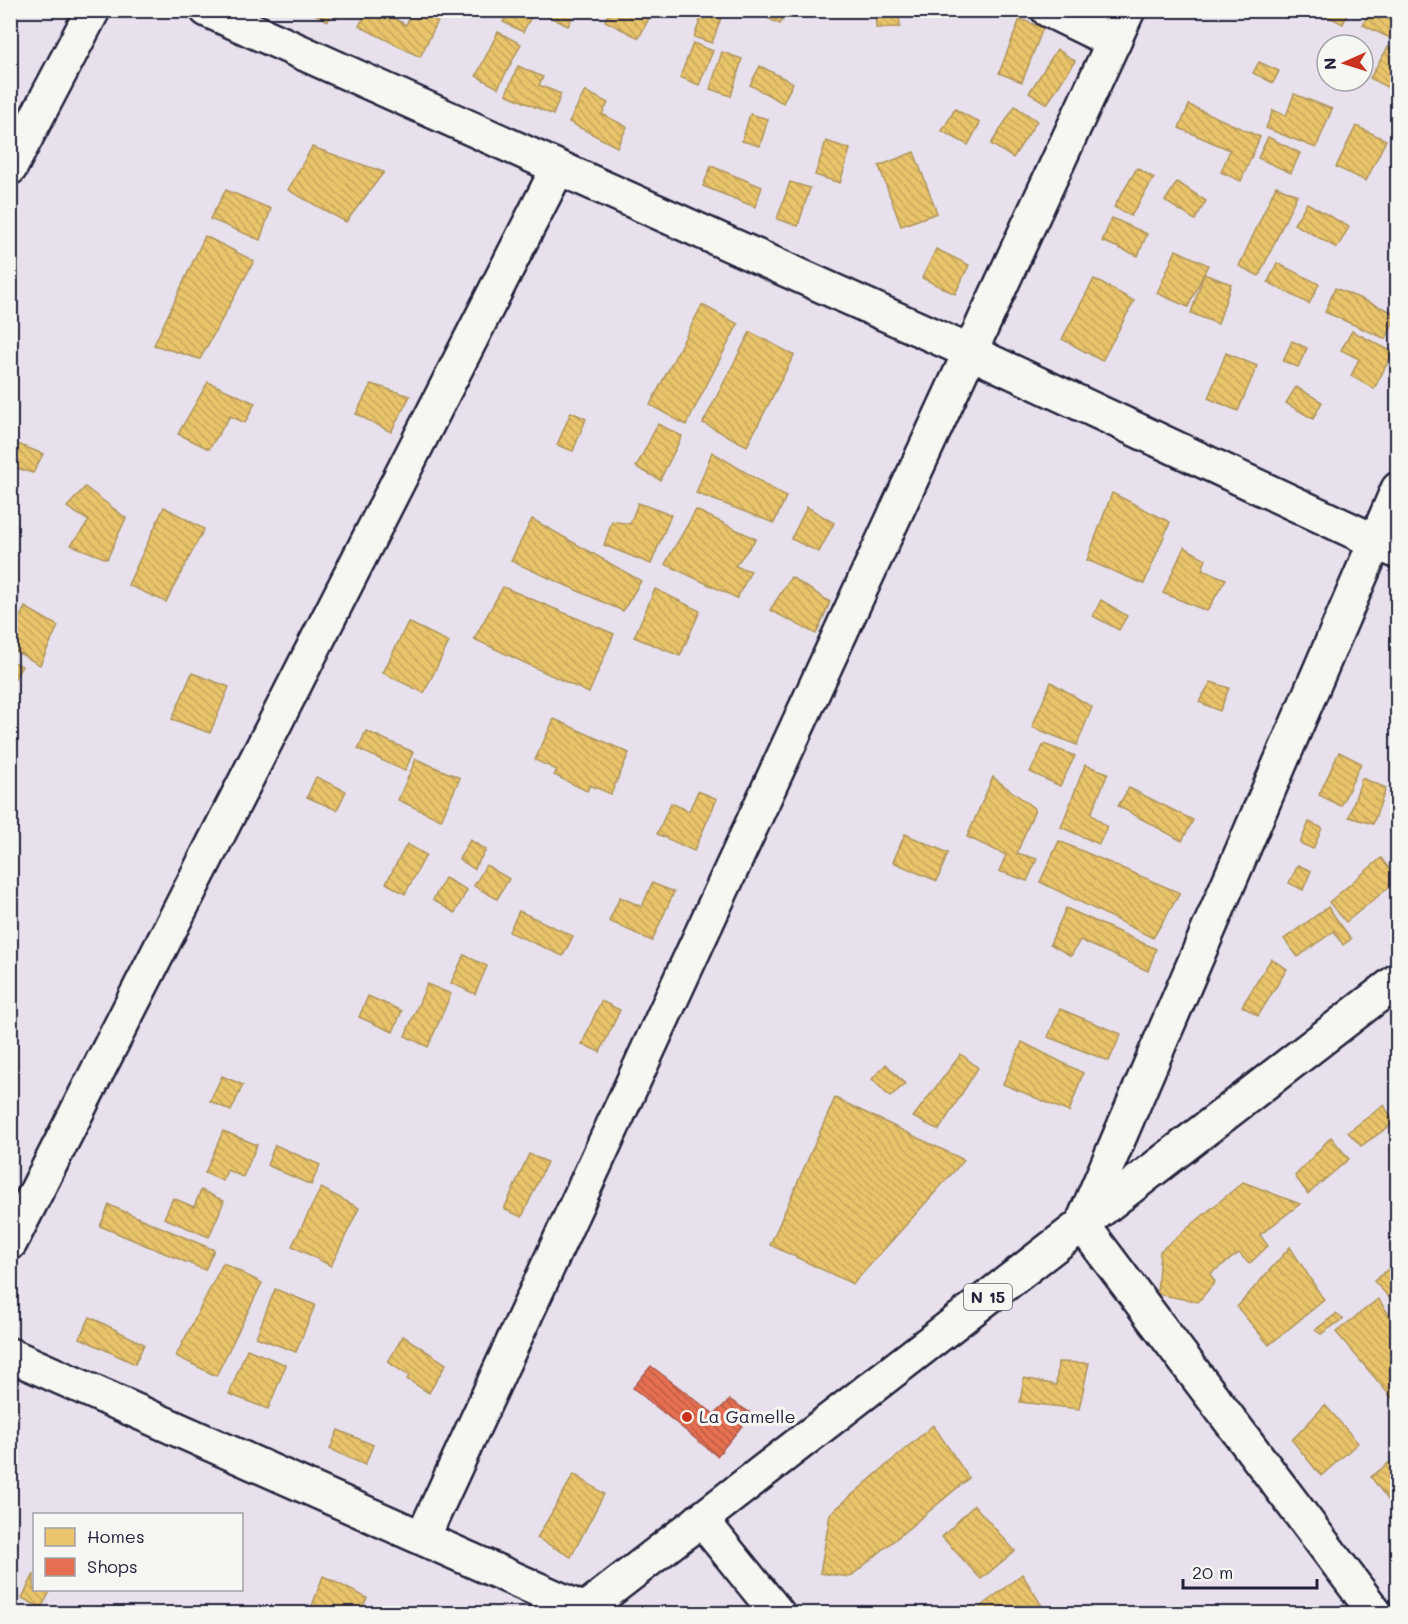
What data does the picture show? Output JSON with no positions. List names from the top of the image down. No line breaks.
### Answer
{"streets":{"street":["N 15"]},"places":["La Gamelle"],"legend":["Homes","Shops"],"scale_bar":"20 m","north":"left"}
